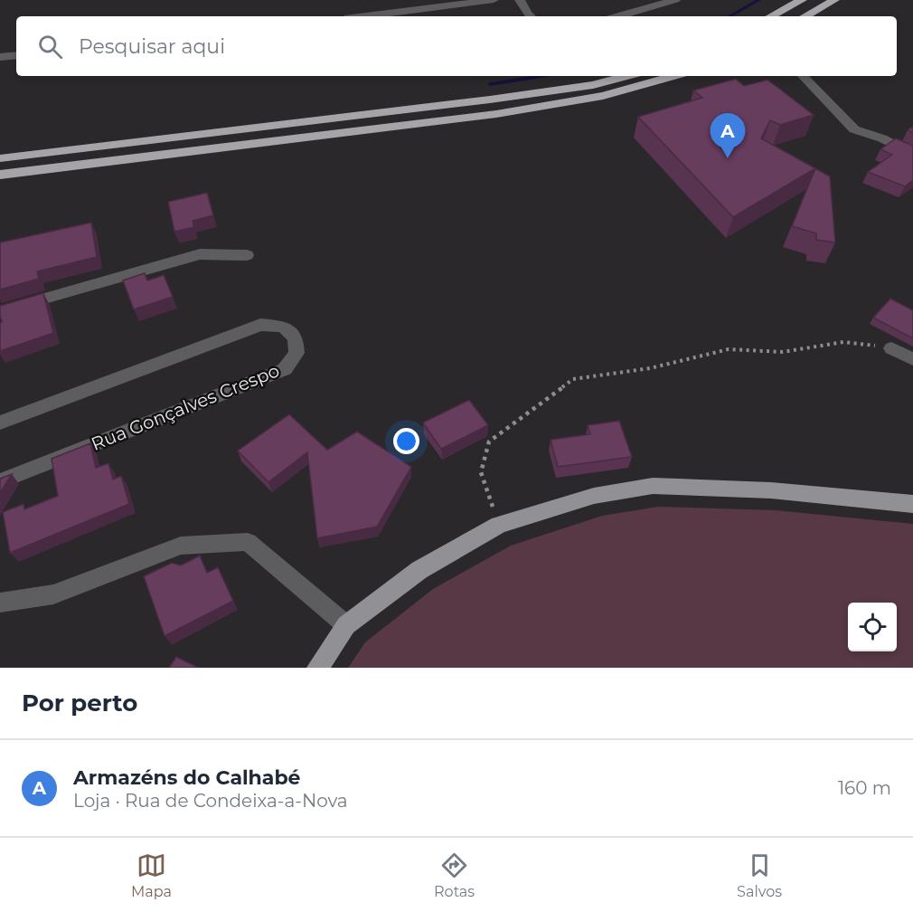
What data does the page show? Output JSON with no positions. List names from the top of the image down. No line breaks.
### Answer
{"streets":{"street":["Rua Gonçalves Crespo"]},"page":{"search":"Pesquisar aqui","pins":"A","heading":"Por perto","list":[{"mark":"A","name":"Armazéns do Calhabé","note":"Loja · Rua de Condeixa-a-Nova","value":"160 m"}],"nav":["Mapa","Rotas","Salvos"]}}
